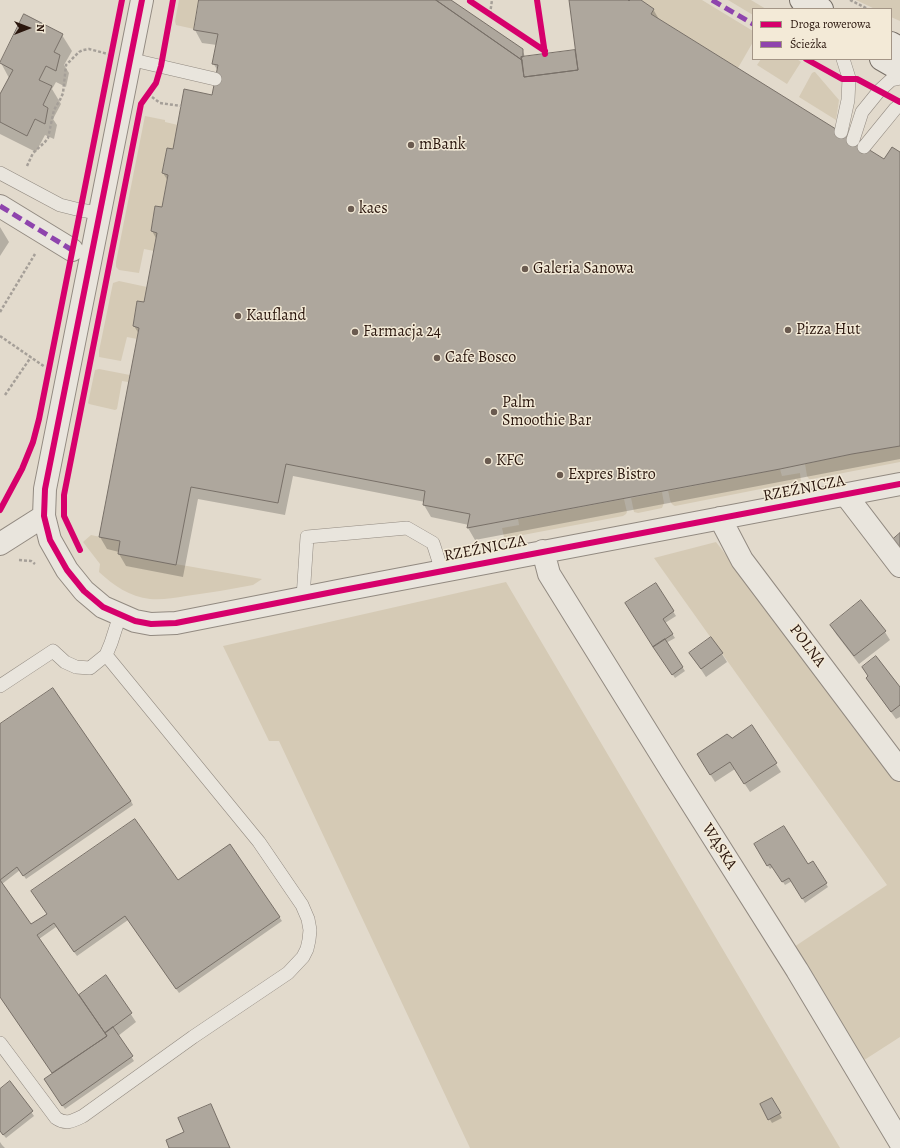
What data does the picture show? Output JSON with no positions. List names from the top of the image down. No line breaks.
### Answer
{"streets":{"street":["RZEŹNICZA","POLNA","WĄSKA"]},"crossings":[["RZEŹNICZA","POLNA"],["RZEŹNICZA","WĄSKA"]],"places":["mBank","kaes","Galeria Sanowa","Kaufland","Pizza Hut","Farmacja 24","Cafe Bosco","Palm Smoothie Bar","KFC","Expres Bistro"],"legend":["Droga rowerowa","Ścieżka"],"north":"right"}
